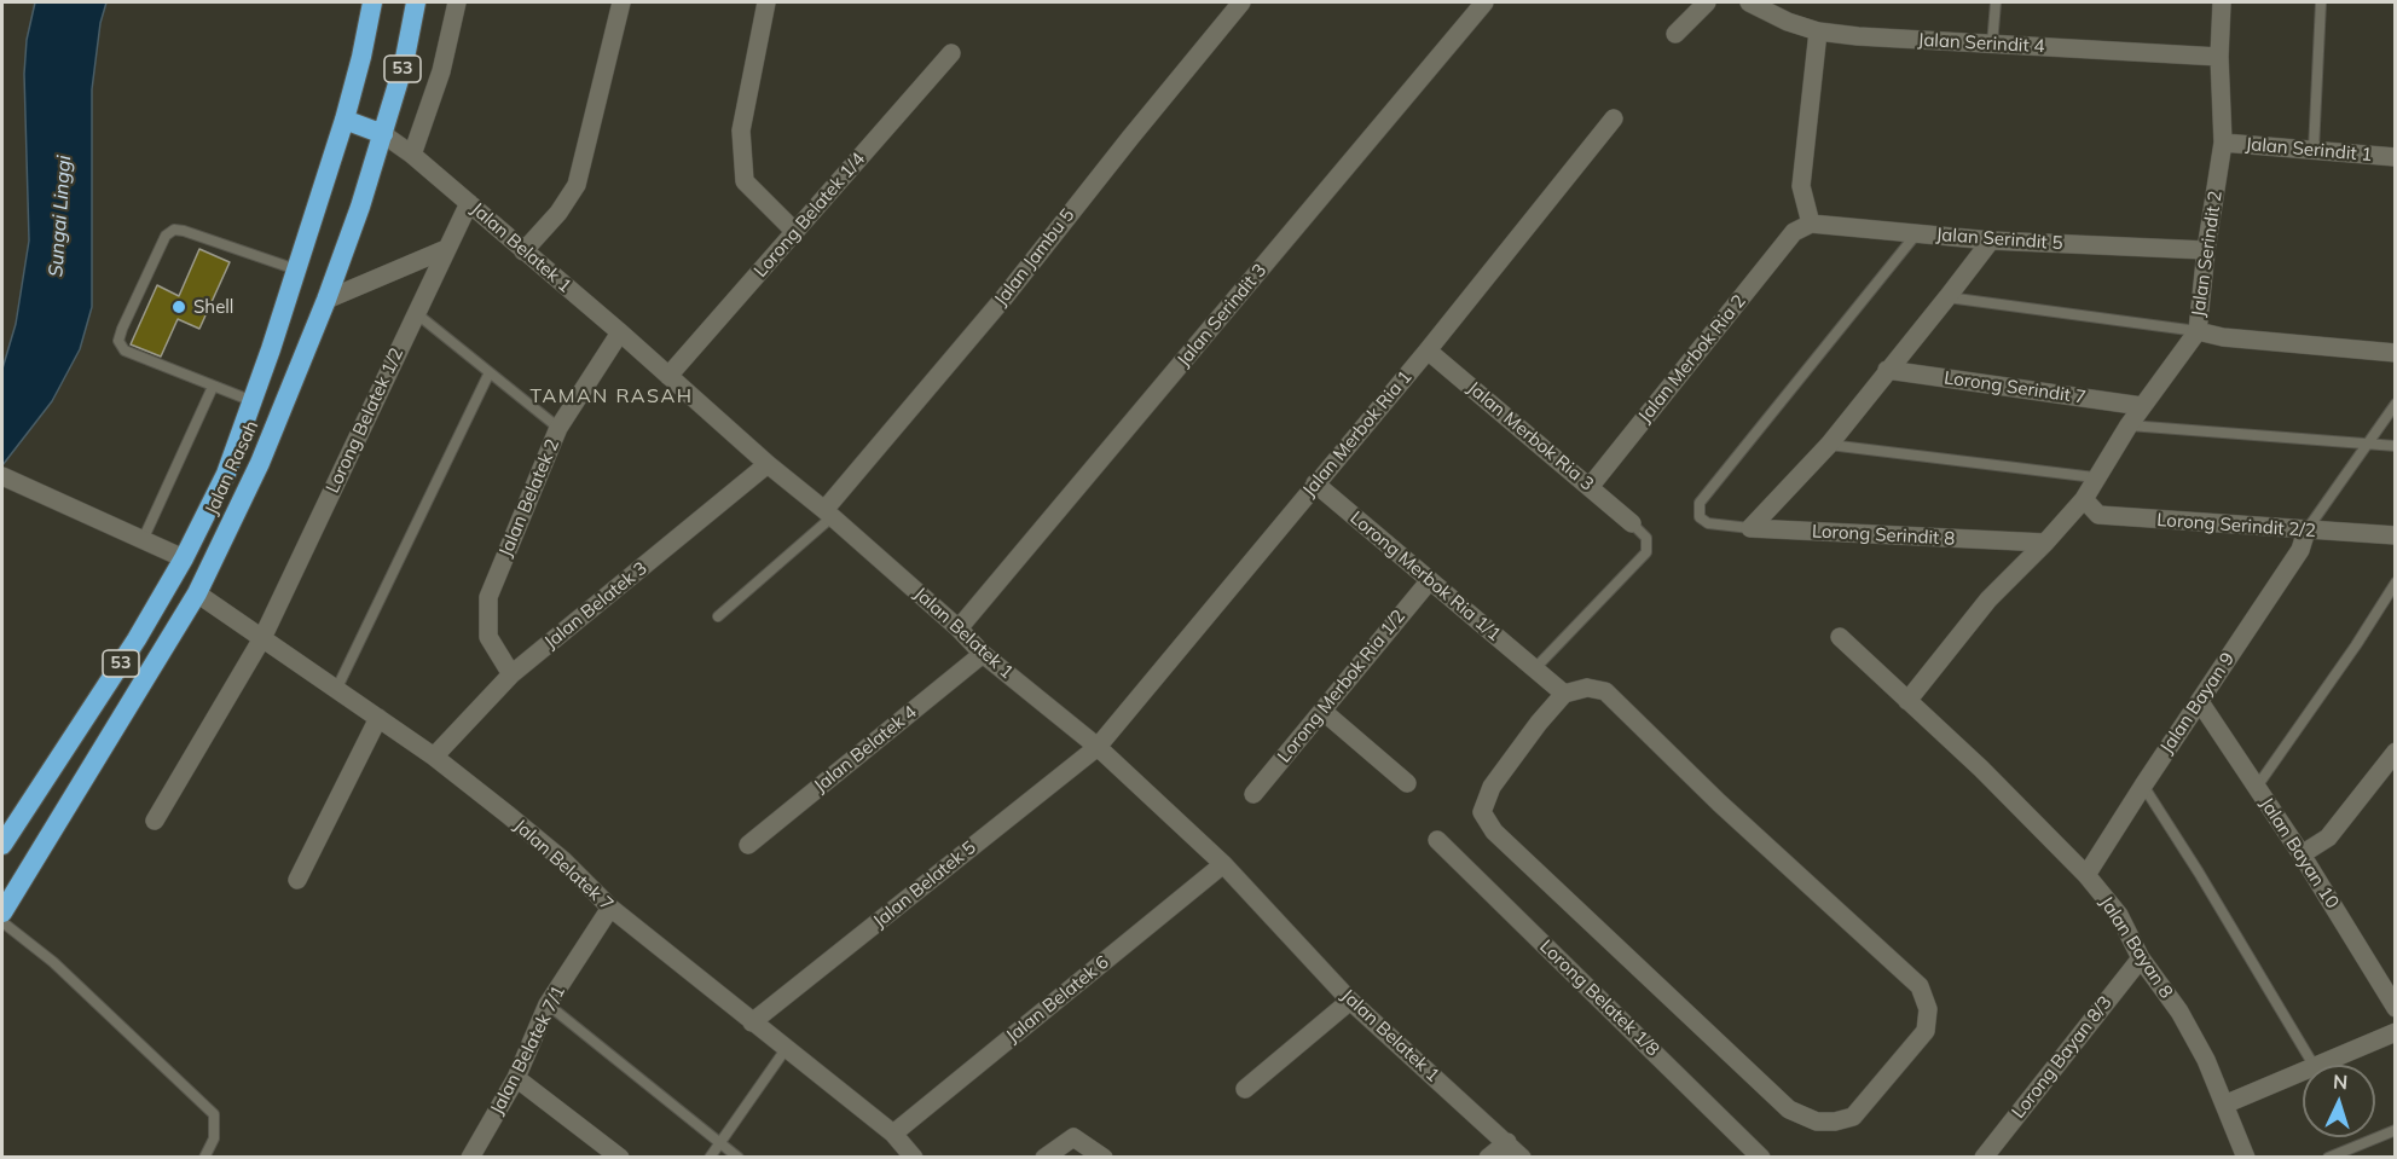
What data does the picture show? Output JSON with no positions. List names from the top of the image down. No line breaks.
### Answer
{"streets":{"highway":["53","Jalan Rasah"],"street":["Jalan Serindit 4","Jalan Serindit 1","Lorong Belatek 1/4","Jalan Serindit 5","Jalan Belatek 1","Jalan Serindit 2","Jalan Jambu 5","Jalan Serindit 3","Jalan Merbok Ria 2","Lorong Serindit 7","Lorong Belatek 1/2","Jalan Merbok Ria 1","Jalan Merbok Ria 3","Jalan Belatek 2","Lorong Serindit 2/2","Lorong Serindit 8","Lorong Merbok Ria 1/1","Jalan Belatek 3","Lorong Merbok Ria 1/2","Jalan Bayan 9","Jalan Belatek 4","Jalan Bayan 10","Jalan Belatek 7","Jalan Belatek 5","Jalan Bayan 8","Lorong Belatek 1/8","Jalan Belatek 6","Jalan Belatek 7/1","Lorong Bayan 8/3"]},"crossings":[["Jalan Serindit 4","Jalan Serindit 2"],["Jalan Serindit 1","Jalan Serindit 2"],["Lorong Belatek 1/4","Jalan Belatek 1"],["Jalan Serindit 5","Jalan Serindit 2"],["Jalan Serindit 5","Jalan Merbok Ria 2"],["Jalan Belatek 1","Jalan Jambu 5"],["Jalan Belatek 1","Jalan Serindit 3"],["Jalan Belatek 1","Lorong Belatek 1/2"],["Jalan Belatek 1","Jalan Merbok Ria 1"],["Jalan Belatek 1","Jalan Rasah"],["Jalan Belatek 1","Jalan Belatek 2"],["Jalan Belatek 1","Jalan Belatek 3"],["Jalan Belatek 1","Jalan Belatek 4"],["Jalan Belatek 1","Jalan Belatek 5"],["Jalan Belatek 1","Jalan Belatek 6"],["Jalan Serindit 2","Lorong Serindit 7"],["Jalan Serindit 2","Lorong Serindit 2/2"],["Jalan Serindit 2","Lorong Serindit 8"],["Jalan Merbok Ria 2","Jalan Merbok Ria 3"],["Lorong Belatek 1/2","Jalan Belatek 7"],["Jalan Merbok Ria 1","Jalan Merbok Ria 3"],["Jalan Merbok Ria 1","Lorong Merbok Ria 1/1"],["Jalan Merbok Ria 1","Jalan Belatek 5"],["Jalan Rasah","Jalan Belatek 7"],["Jalan Belatek 2","Jalan Belatek 3"],["Lorong Serindit 2/2","Jalan Bayan 9"],["Lorong Merbok Ria 1/1","Lorong Merbok Ria 1/2"],["Jalan Belatek 3","Jalan Belatek 7"],["Jalan Bayan 9","Jalan Bayan 10"],["Jalan Bayan 9","Jalan Bayan 8"],["Jalan Belatek 7","Jalan Belatek 5"],["Jalan Belatek 7","Jalan Belatek 6"],["Jalan Belatek 7","Jalan Belatek 7/1"],["Jalan Bayan 8","Lorong Bayan 8/3"]],"districts":["TAMAN RASAH"],"water":["Sungai Linggi"],"places":["Shell"],"north":"top"}
